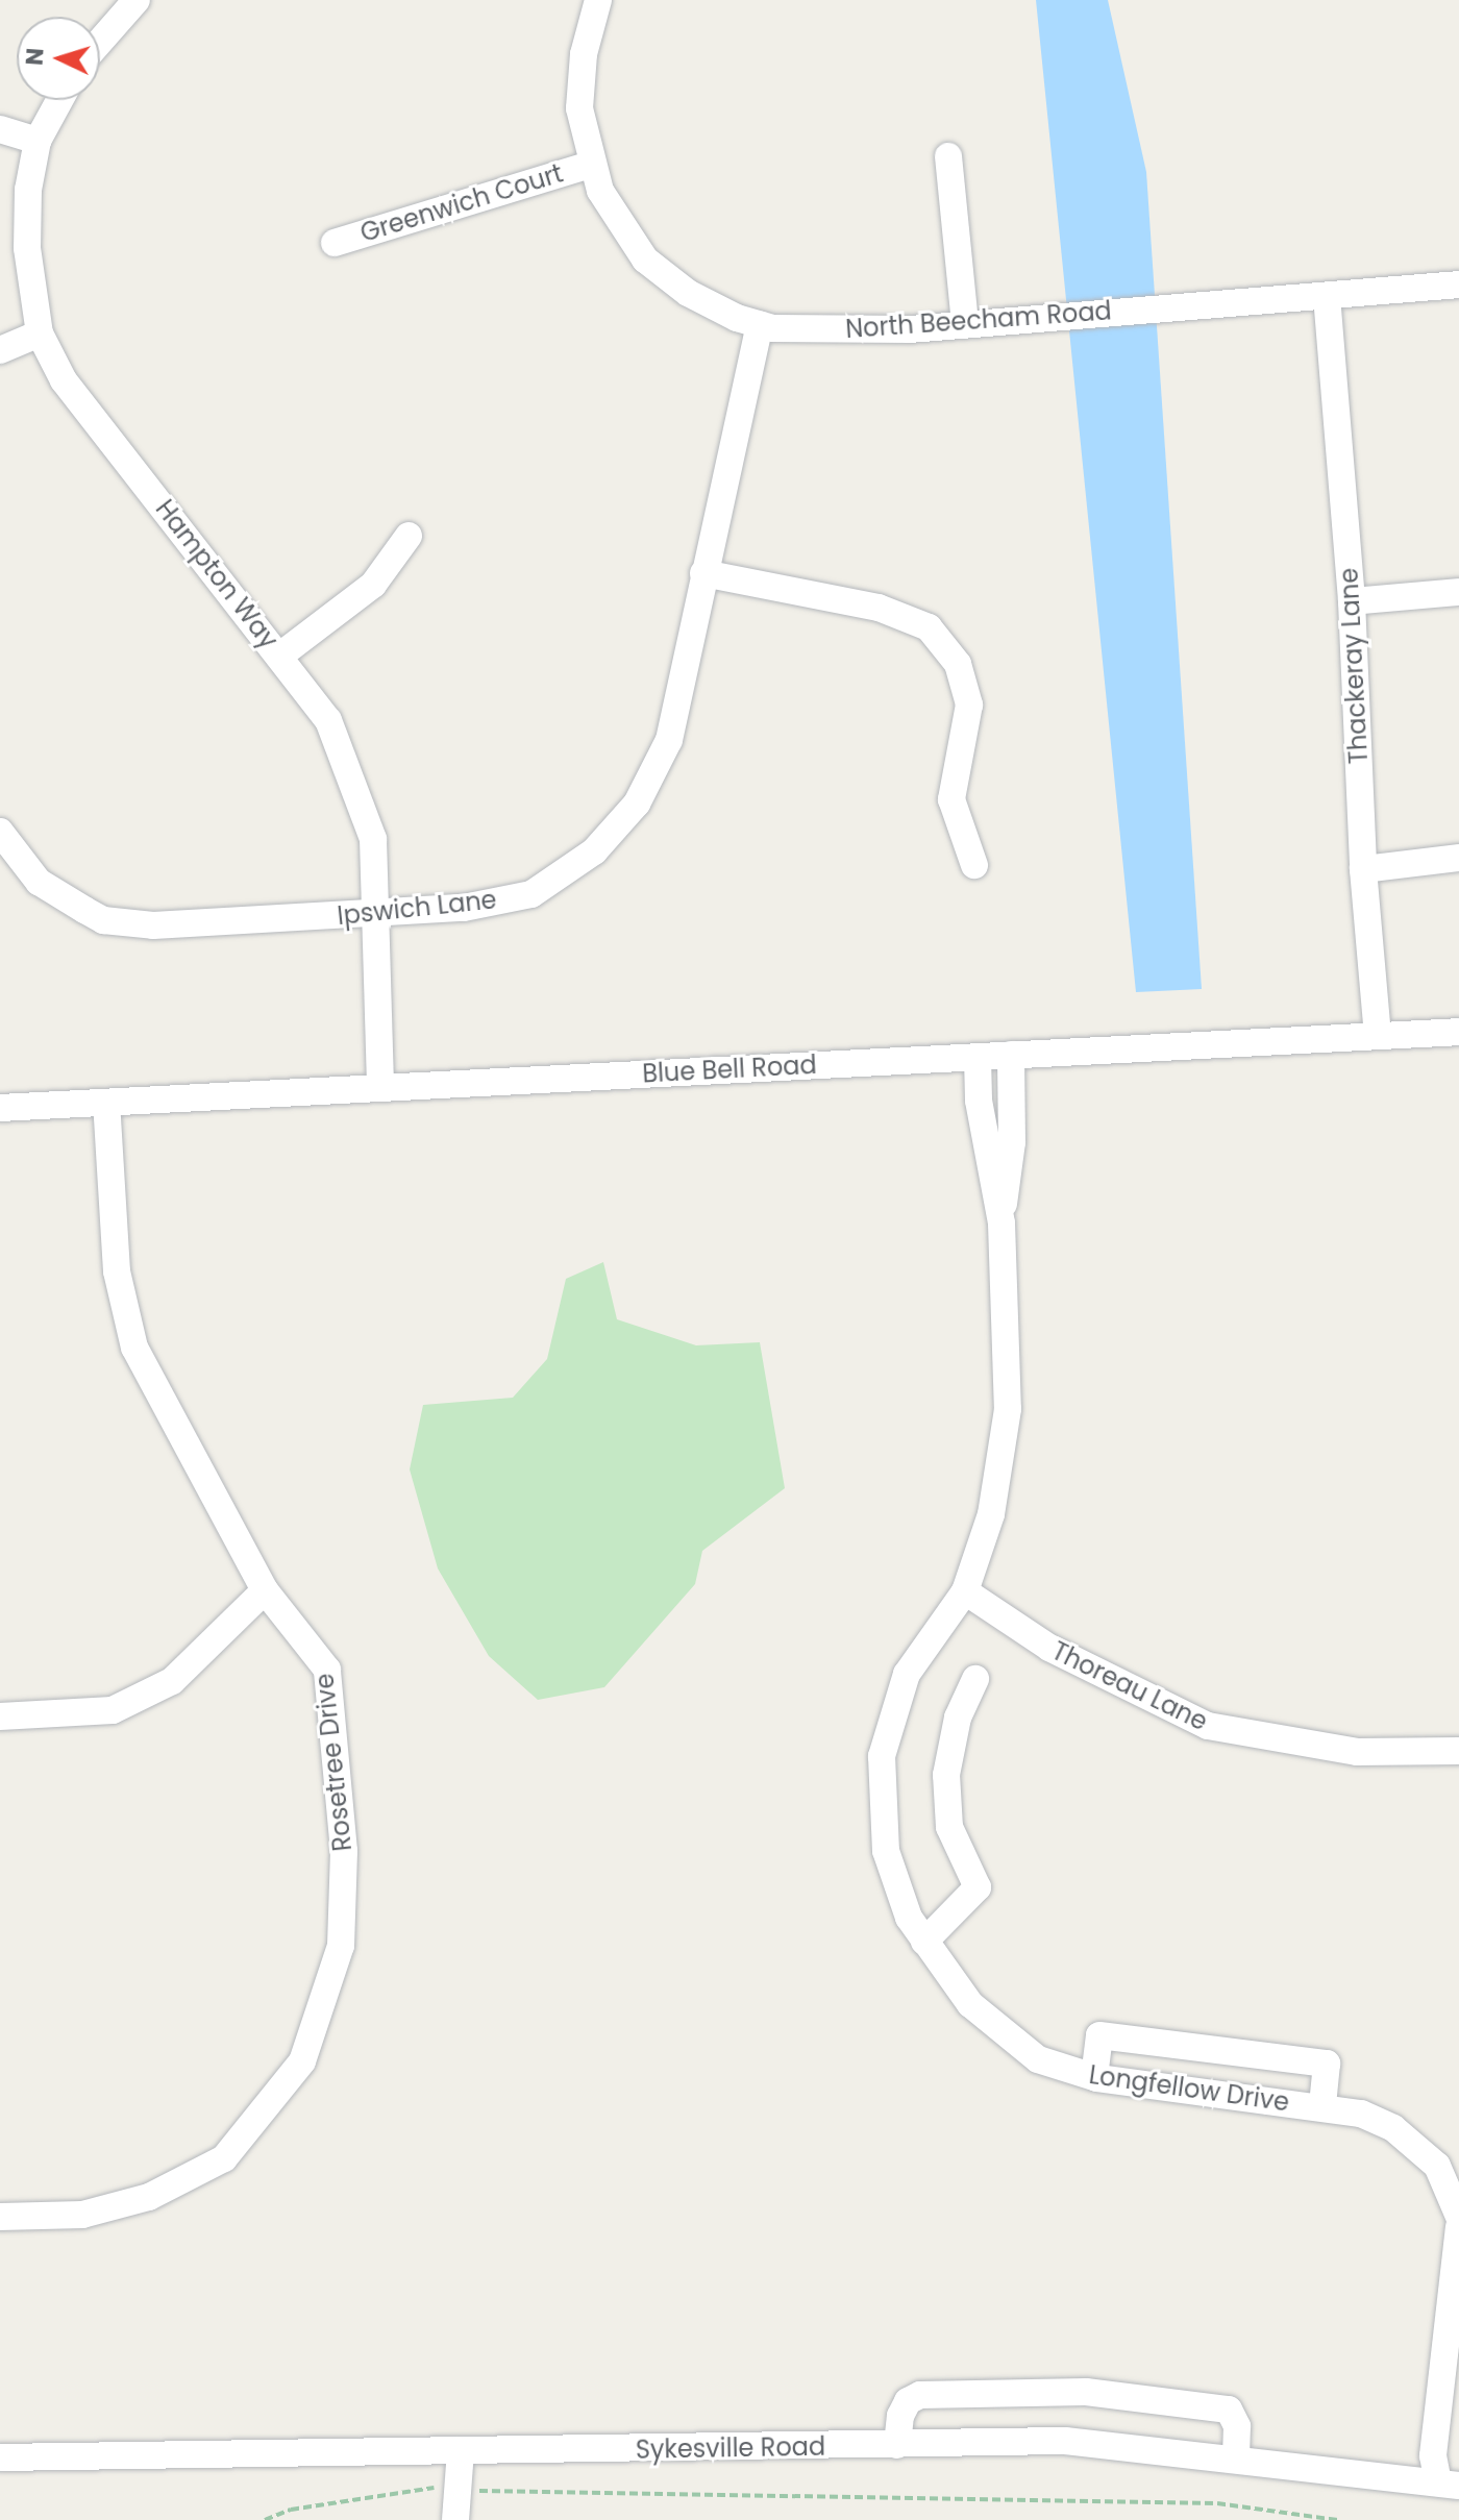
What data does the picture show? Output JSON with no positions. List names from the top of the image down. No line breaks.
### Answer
{"streets":{"street":["Greenwich Court","North Beecham Road","Hampton Way","Thackeray Lane","Ipswich Lane","Blue Bell Road","Thoreau Lane","Rosetree Drive","Longfellow Drive","Sykesville Road"]},"crossings":[["Greenwich Court","North Beecham Road"],["North Beecham Road","Thackeray Lane"],["North Beecham Road","Ipswich Lane"],["Hampton Way","Ipswich Lane"],["Hampton Way","Blue Bell Road"],["Thackeray Lane","Blue Bell Road"],["Blue Bell Road","Rosetree Drive"],["Blue Bell Road","Longfellow Drive"],["Thoreau Lane","Longfellow Drive"]],"north":"left"}
